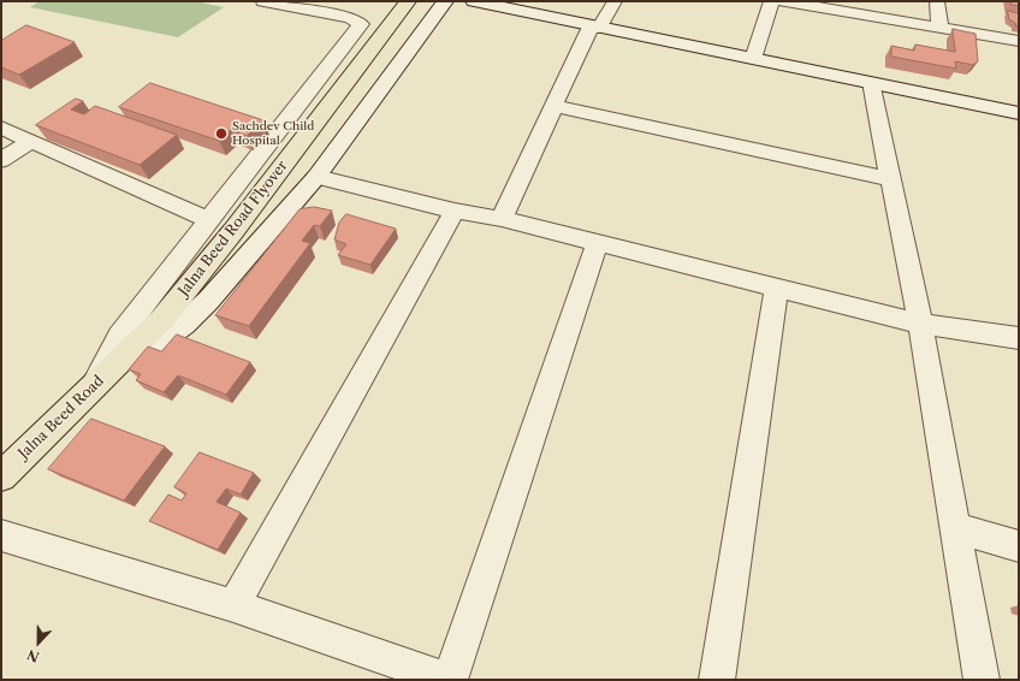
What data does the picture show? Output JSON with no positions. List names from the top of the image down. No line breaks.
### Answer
{"streets":{"main road":["Jalna Beed Road Flyover","Jalna Beed Road"]},"crossings":[["Jalna Beed Road Flyover","Jalna Beed Road"]],"places":["Sachdev Child Hospital"],"north":"bottom"}
